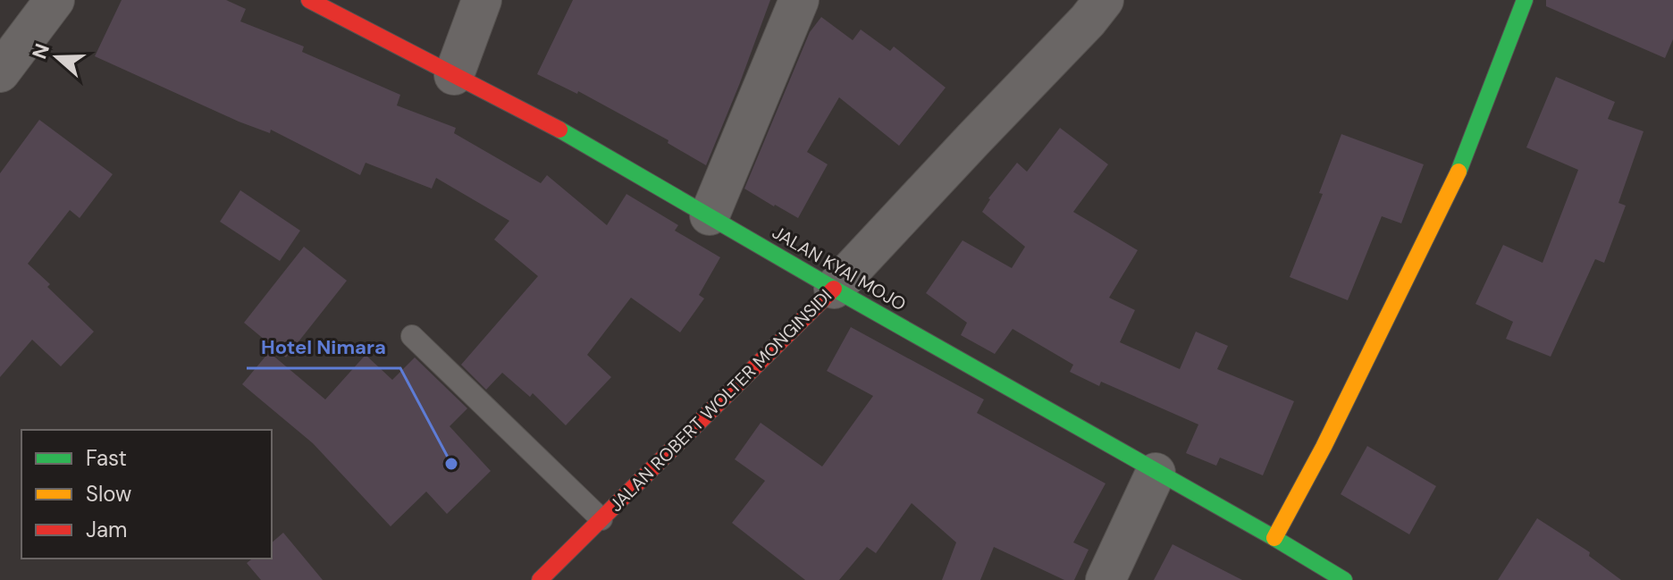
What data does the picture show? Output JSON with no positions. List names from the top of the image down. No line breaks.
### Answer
{"streets":{"street":["JALAN KYAI MOJO","JALAN ROBERT WOLTER MONGINSIDI"]},"crossings":[["JALAN KYAI MOJO","JALAN ROBERT WOLTER MONGINSIDI"]],"places":["Hotel Nimara"],"legend":["Fast","Slow","Jam"],"north":"left"}
